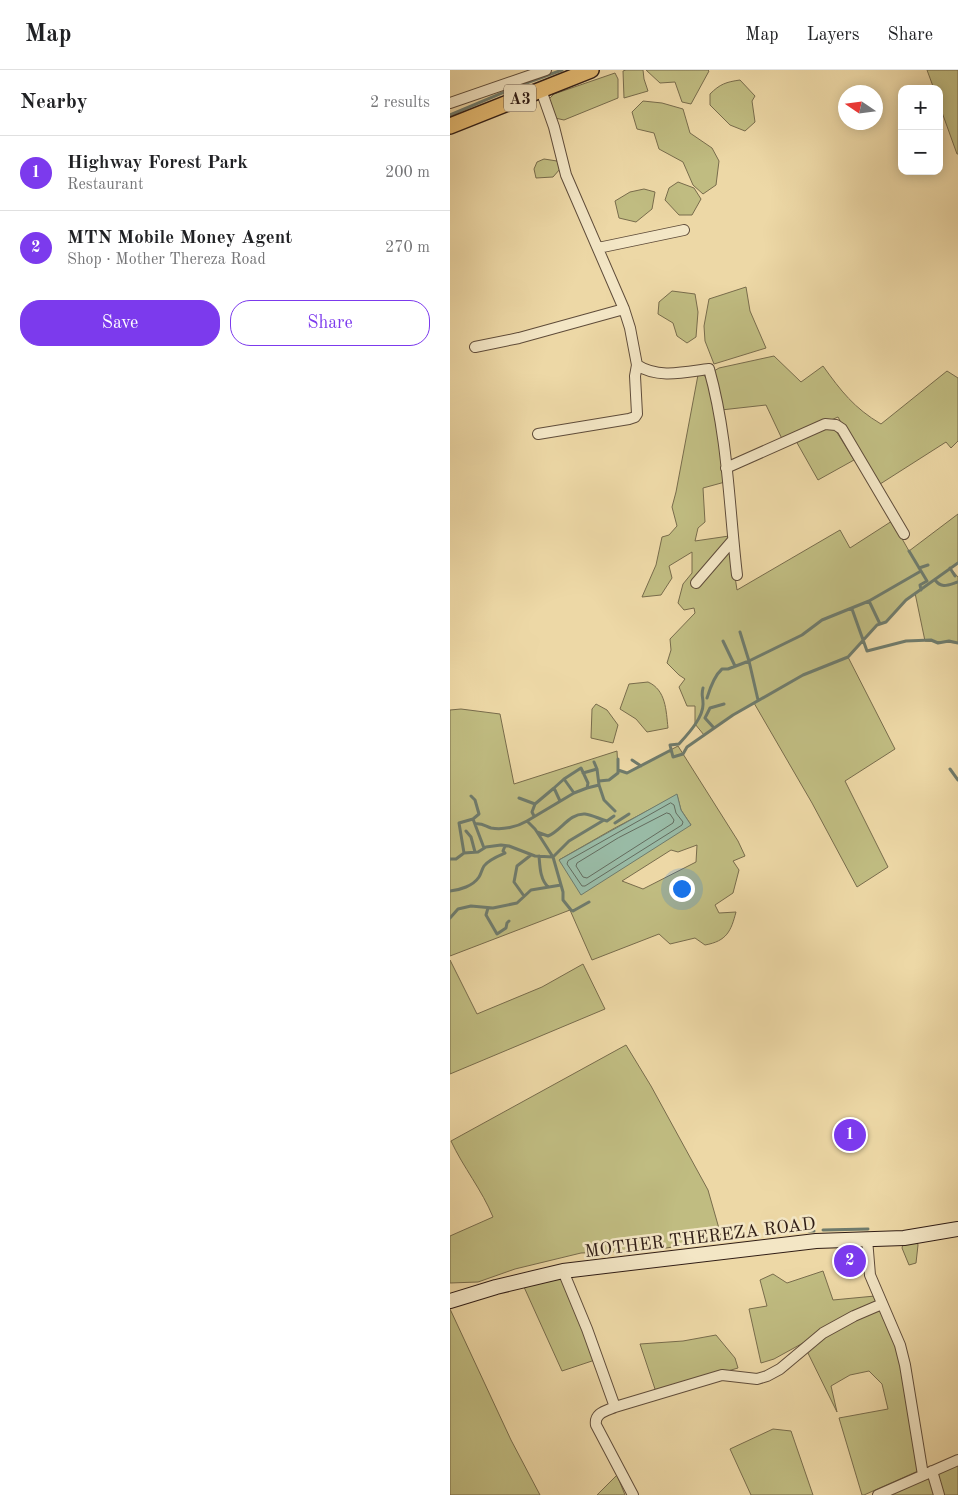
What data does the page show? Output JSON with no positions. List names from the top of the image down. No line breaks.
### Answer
{"streets":{"main road":["A3"],"street":["MOTHER THEREZA ROAD"]},"north":"left","page":{"header":"Map","nav":["Map","Layers","Share"],"heading":["Nearby","2 results"],"map_buttons":["+","−"],"list":[{"mark":"1","name":"Highway Forest Park","note":"Restaurant","value":"200 m"},{"mark":"2","name":"MTN Mobile Money Agent","note":"Shop · Mother Thereza Road","value":"270 m"}],"buttons":["Save","Share"],"pins":["1","2"]}}
